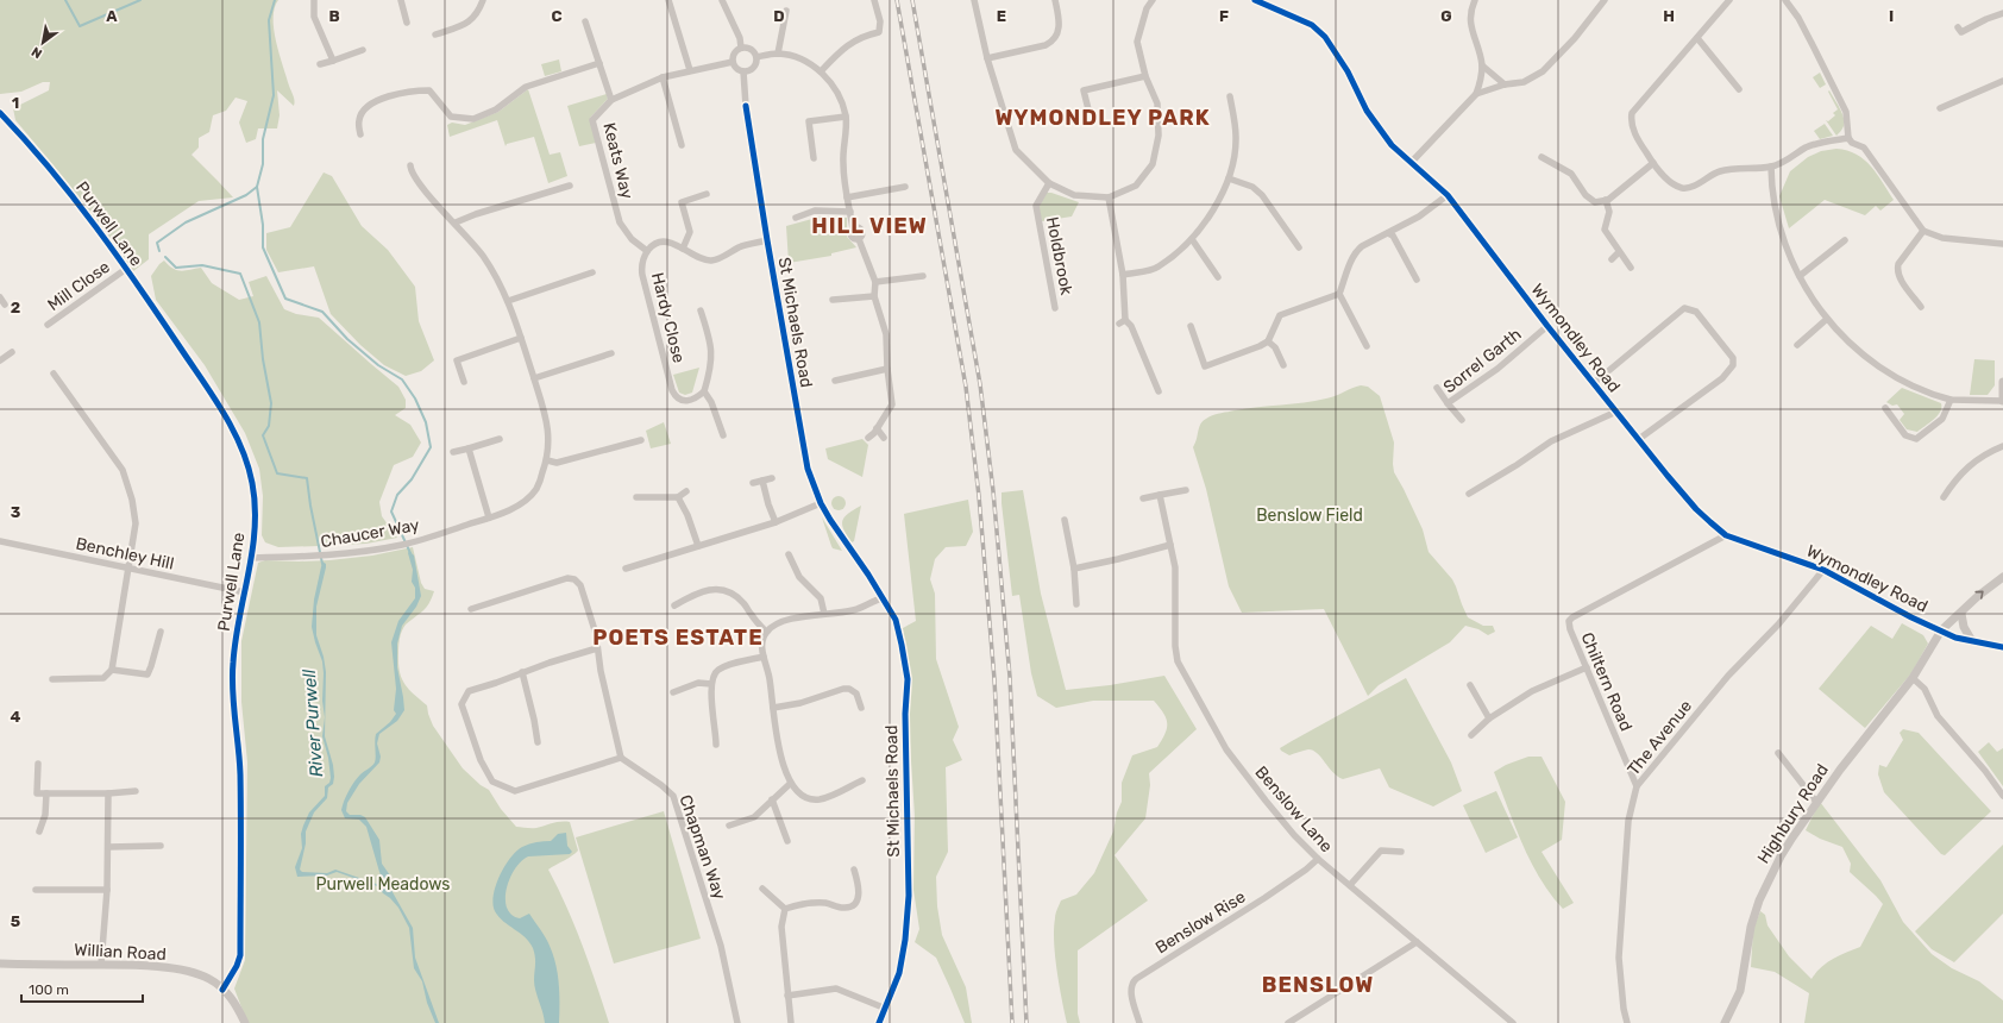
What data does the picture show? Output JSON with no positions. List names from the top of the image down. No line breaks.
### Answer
{"streets":{"street":["Keats Way","Purwell Lane","Holdbrook","Mill Close","Hardy Close","St Michaels Road","Wymondley Road","Sorrel Garth","Chaucer Way","Benchley Hill","Chiltern Road","The Avenue","Benslow Lane","Highbury Road","Chapman Way","Benslow Rise","Willian Road"]},"crossings":[["Keats Way","Hardy Close"],["Keats Way","St Michaels Road"],["Purwell Lane","Mill Close"],["Purwell Lane","Chaucer Way"],["Purwell Lane","Benchley Hill"],["Purwell Lane","Willian Road"],["Hardy Close","St Michaels Road"],["Wymondley Road","Sorrel Garth"],["Wymondley Road","Chiltern Road"],["Wymondley Road","The Avenue"],["Wymondley Road","Highbury Road"],["Chiltern Road","The Avenue"],["Benslow Lane","Benslow Rise"]],"districts":["WYMONDLEY PARK","HILL VIEW","POETS ESTATE","BENSLOW"],"water":["River Purwell"],"parks":["Benslow Field","Purwell Meadows"],"scale_bar":"100 m","north":"bottom left","grid":{"columns":["A","B","C","D","E","F","G","H","I"],"rows":["1","2","3","4","5"]}}
